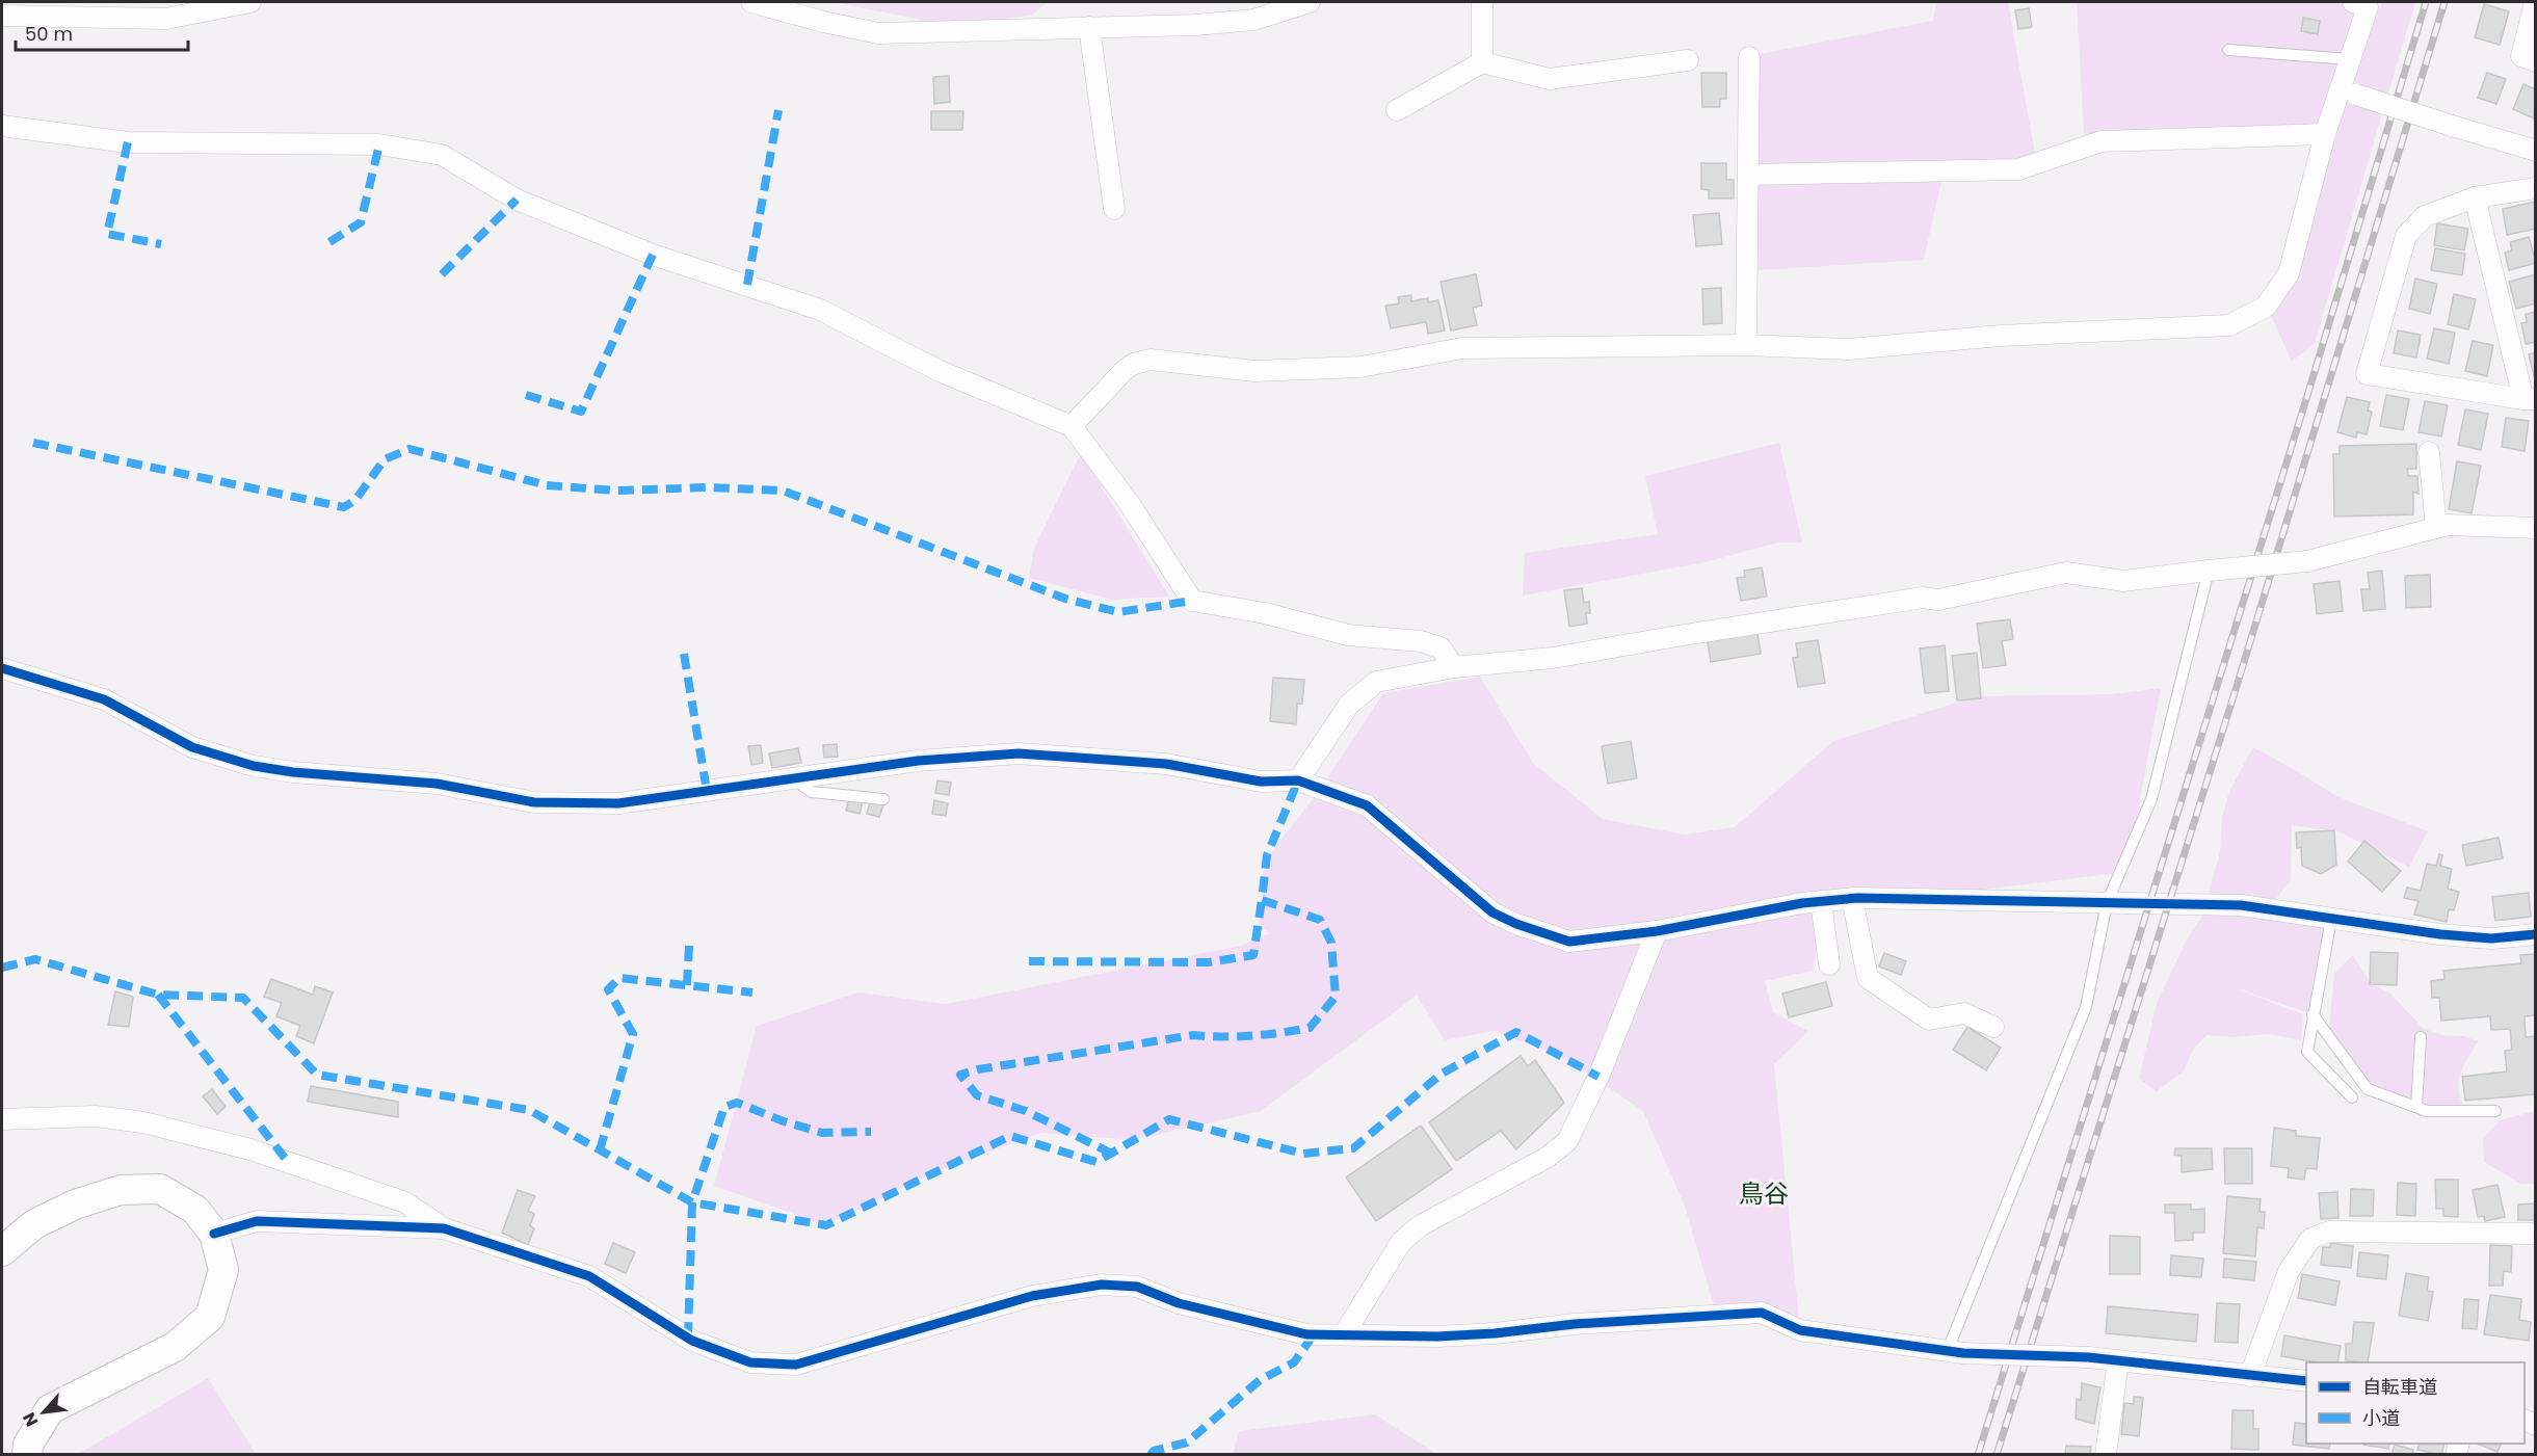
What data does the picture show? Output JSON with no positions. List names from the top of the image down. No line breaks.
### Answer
{"districts":["鳥谷"],"legend":["自転車道","小道"],"scale_bar":"50 m","north":"bottom left"}
